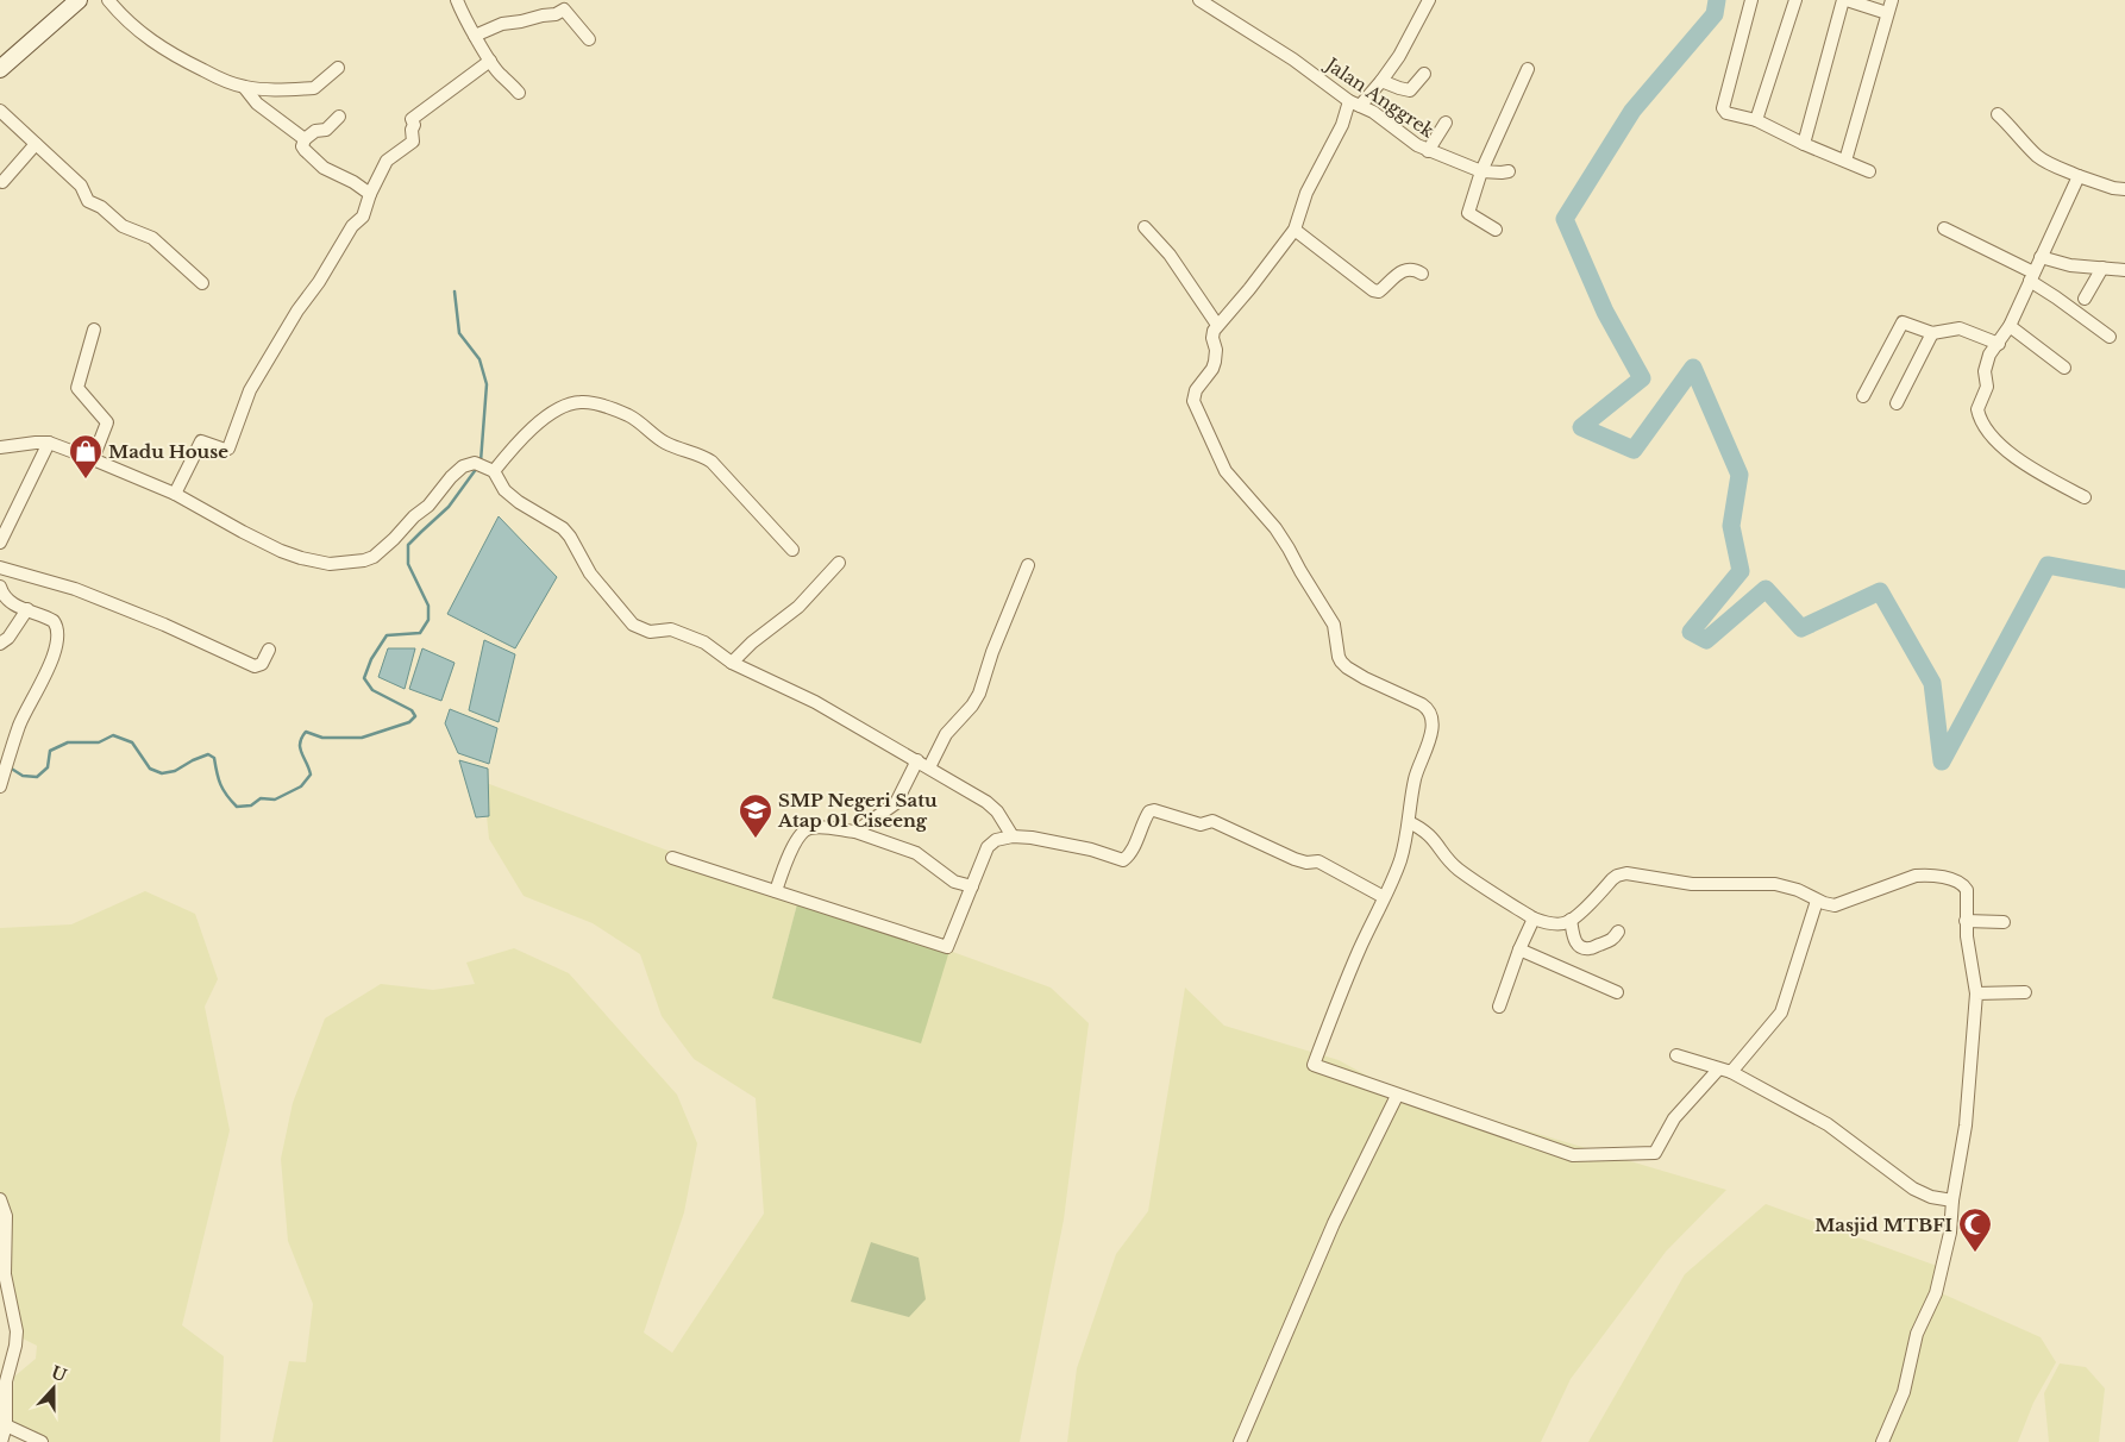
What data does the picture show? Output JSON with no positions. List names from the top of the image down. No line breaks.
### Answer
{"streets":{"street":["Jalan Anggrek"]},"places":{"shop":["Madu House"],"school or university":["SMP Negeri Satu Atap 01 Ciseeng"],"mosque":["Masjid MTBFI"]},"north":"top"}
